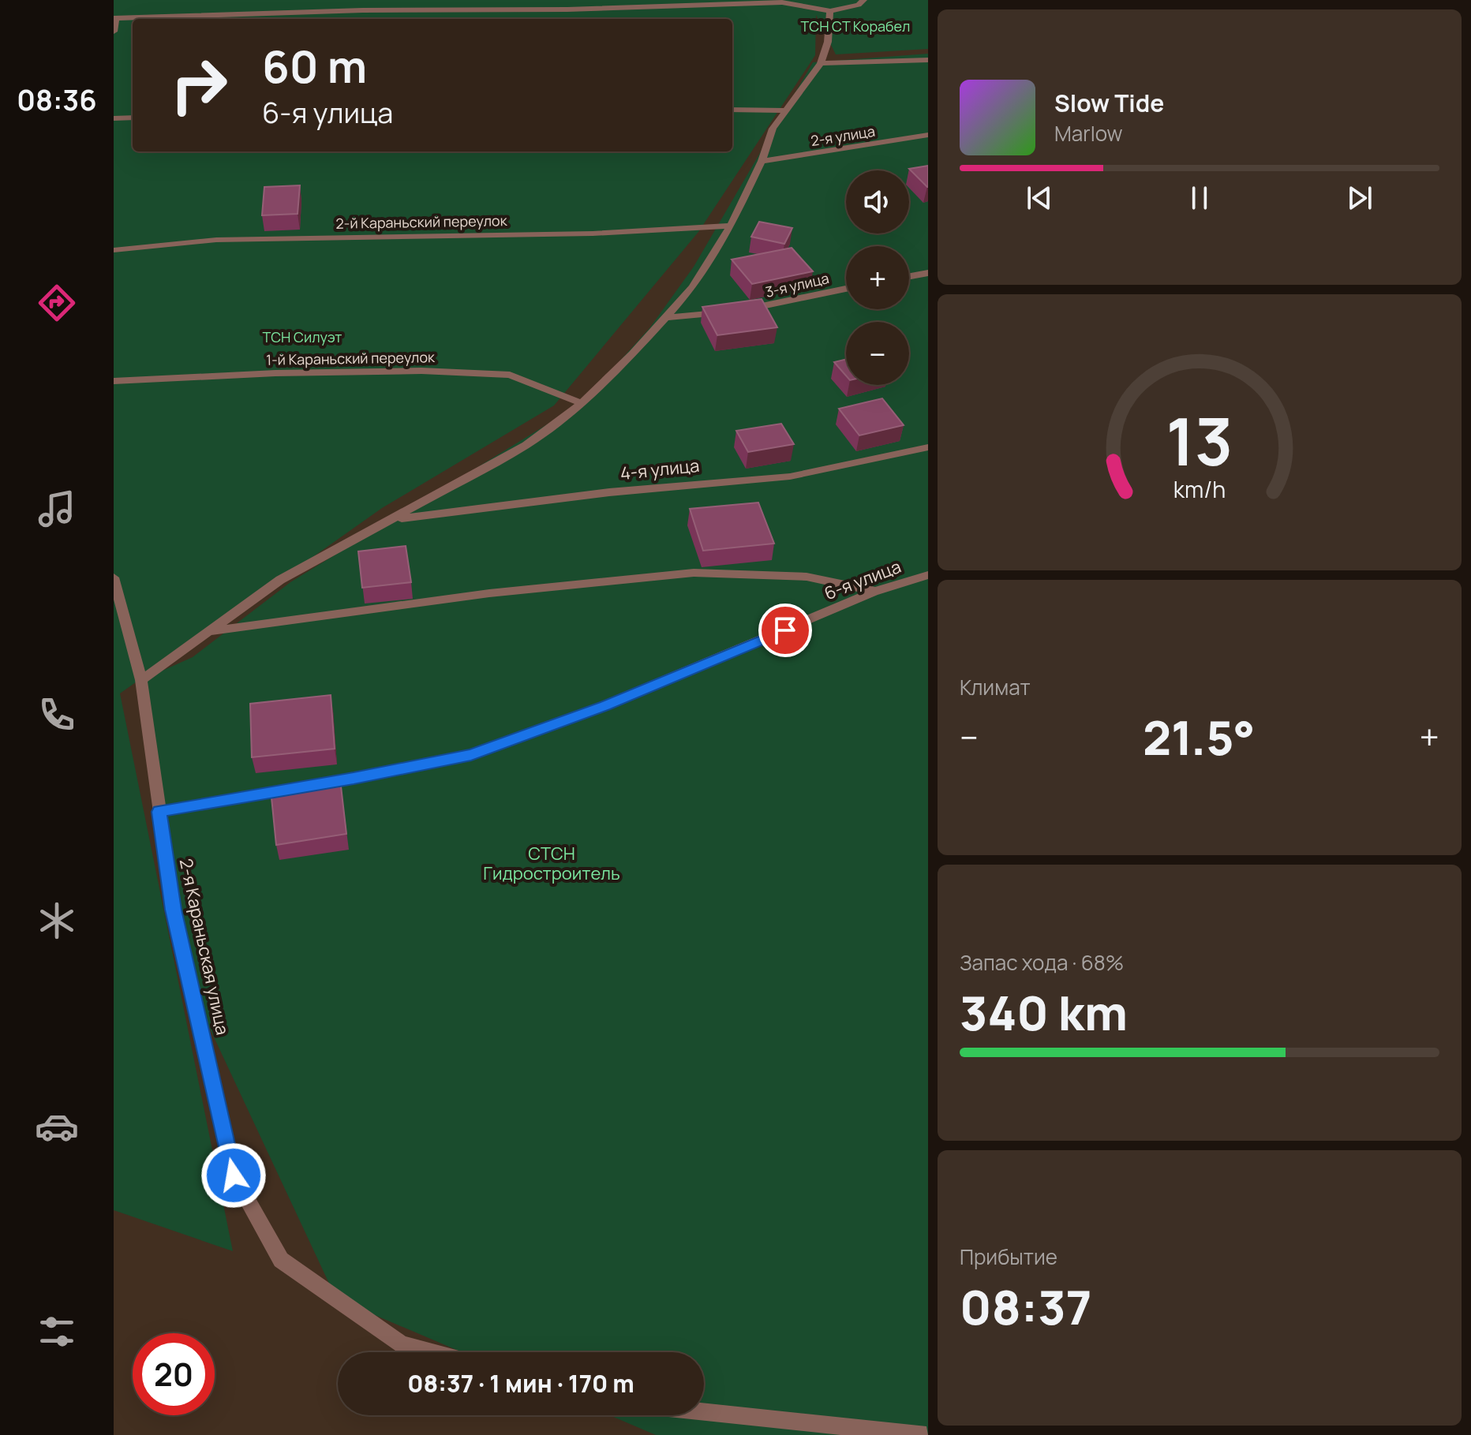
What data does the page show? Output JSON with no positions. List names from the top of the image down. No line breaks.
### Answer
{"streets":{"lane":["2-я улица","2-й Караньский переулок","3-я улица","1-й Караньский переулок","4-я улица","6-я улица","2-я Караньская улица"]},"crossings":[["6-я улица","2-я Караньская улица"]],"parks":["ТСН СТ Корабел","ТСН Силуэт","СТСН Гидростроитель"],"page":{"tabs":"08:36","turn":["60 m","6-я улица"],"song":["Slow Tide","Marlow"],"map_buttons":["+","−"],"tile":["Климат",["Запас хода · 68%","340 km"],["Прибытие","08:37"]],"heat":["−","21.5°","+"],"limit":"20","trip":"08:37 · 1 мин · 170 m","gauge":["13","km/h"]}}
